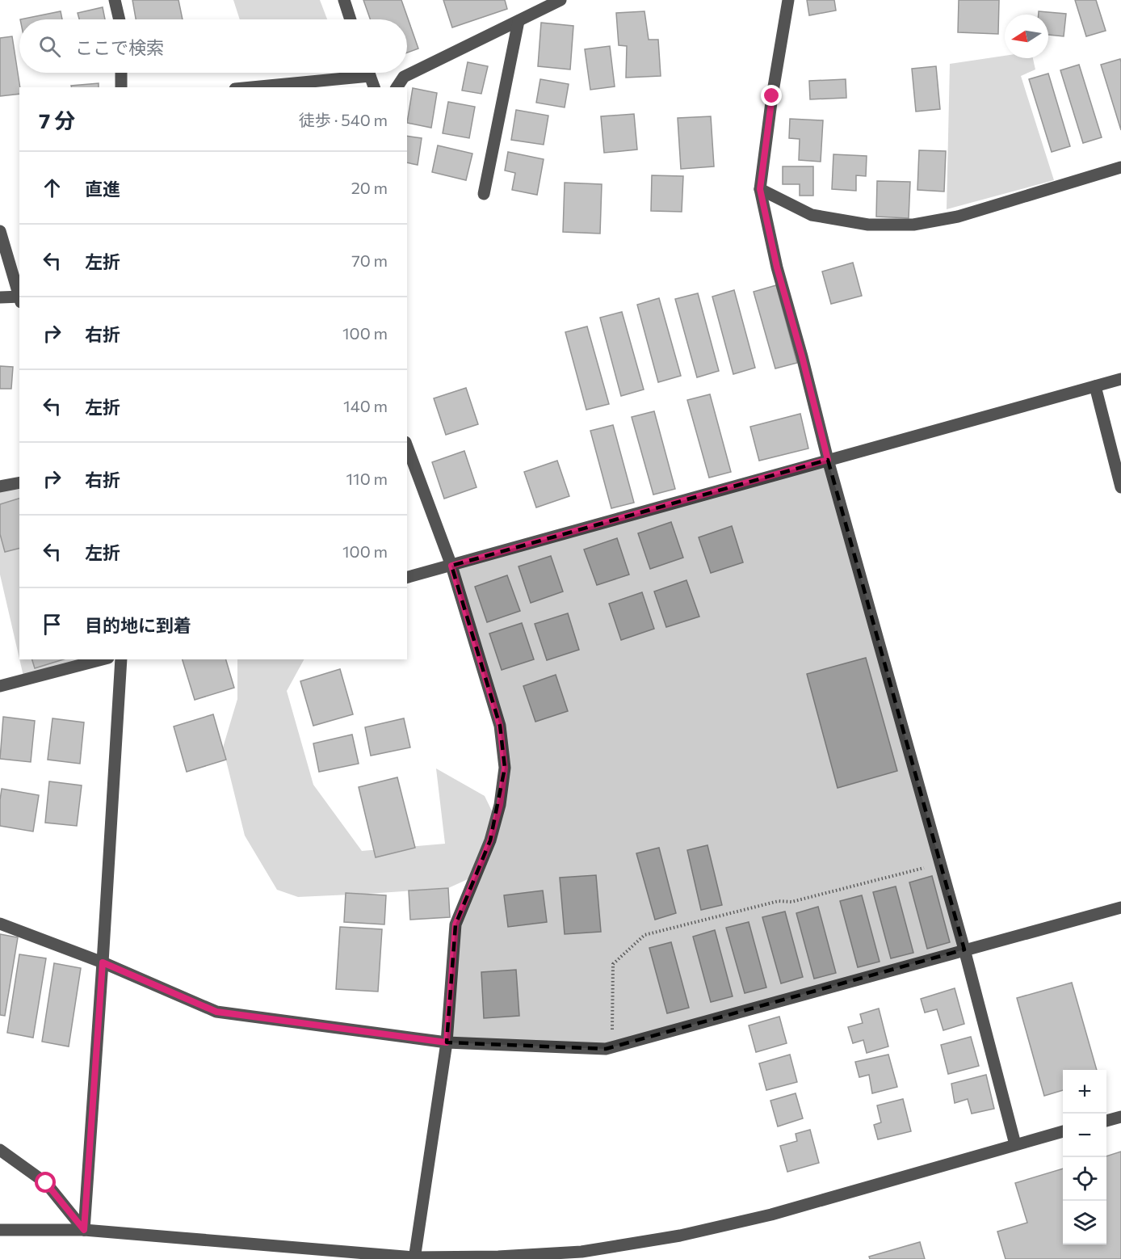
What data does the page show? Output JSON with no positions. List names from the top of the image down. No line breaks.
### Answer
{"north":"left","page":{"search":"ここで検索","heading":["7 分","徒歩 · 540 m"],"list":[["直進","20 m"],["左折","70 m"],["右折","100 m"],["左折","140 m"],["右折","110 m"],["左折","100 m"],"目的地に到着"],"map_buttons":["+","−"]}}
